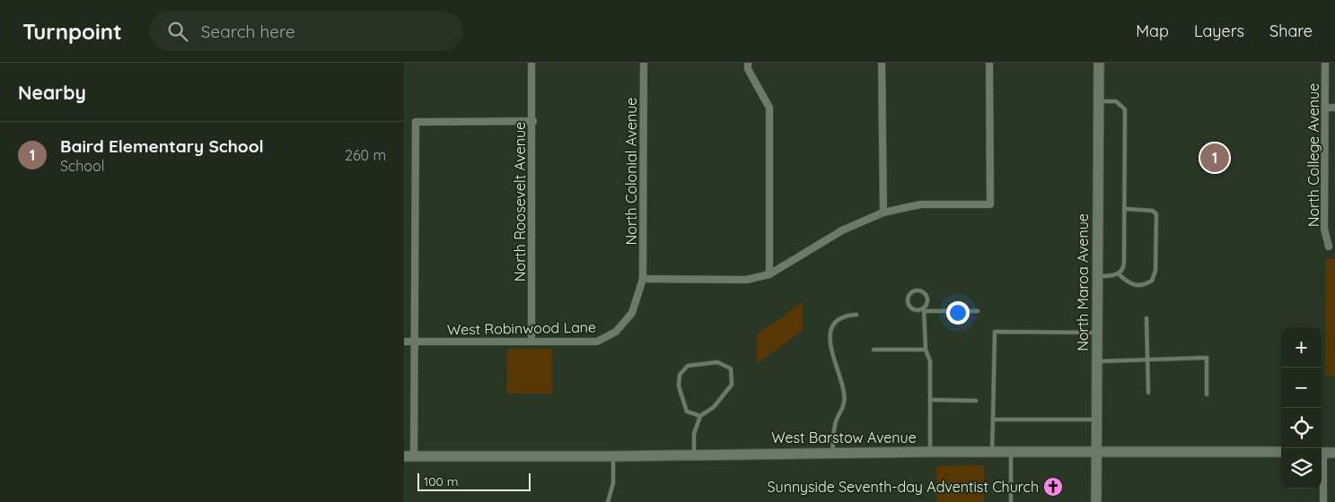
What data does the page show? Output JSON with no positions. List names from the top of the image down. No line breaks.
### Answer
{"streets":{"street":["North College Avenue","North Colonial Avenue","North Roosevelt Avenue","North Maroa Avenue","West Robinwood Lane","West Barstow Avenue"]},"crossings":[["North Colonial Avenue","West Robinwood Lane"],["North Roosevelt Avenue","West Robinwood Lane"],["North Maroa Avenue","West Barstow Avenue"]],"places":{"church":["Sunnyside Seventh-day Adventist Church"]},"scale_bar":"100 m","page":{"header":"Turnpoint","search":"Search here","nav":["Map","Layers","Share"],"heading":"Nearby","list":[{"mark":"1","name":"Baird Elementary School","note":"School","value":"260 m"}],"pins":"1","map_buttons":["+","−"],"scale":"100 m"}}
